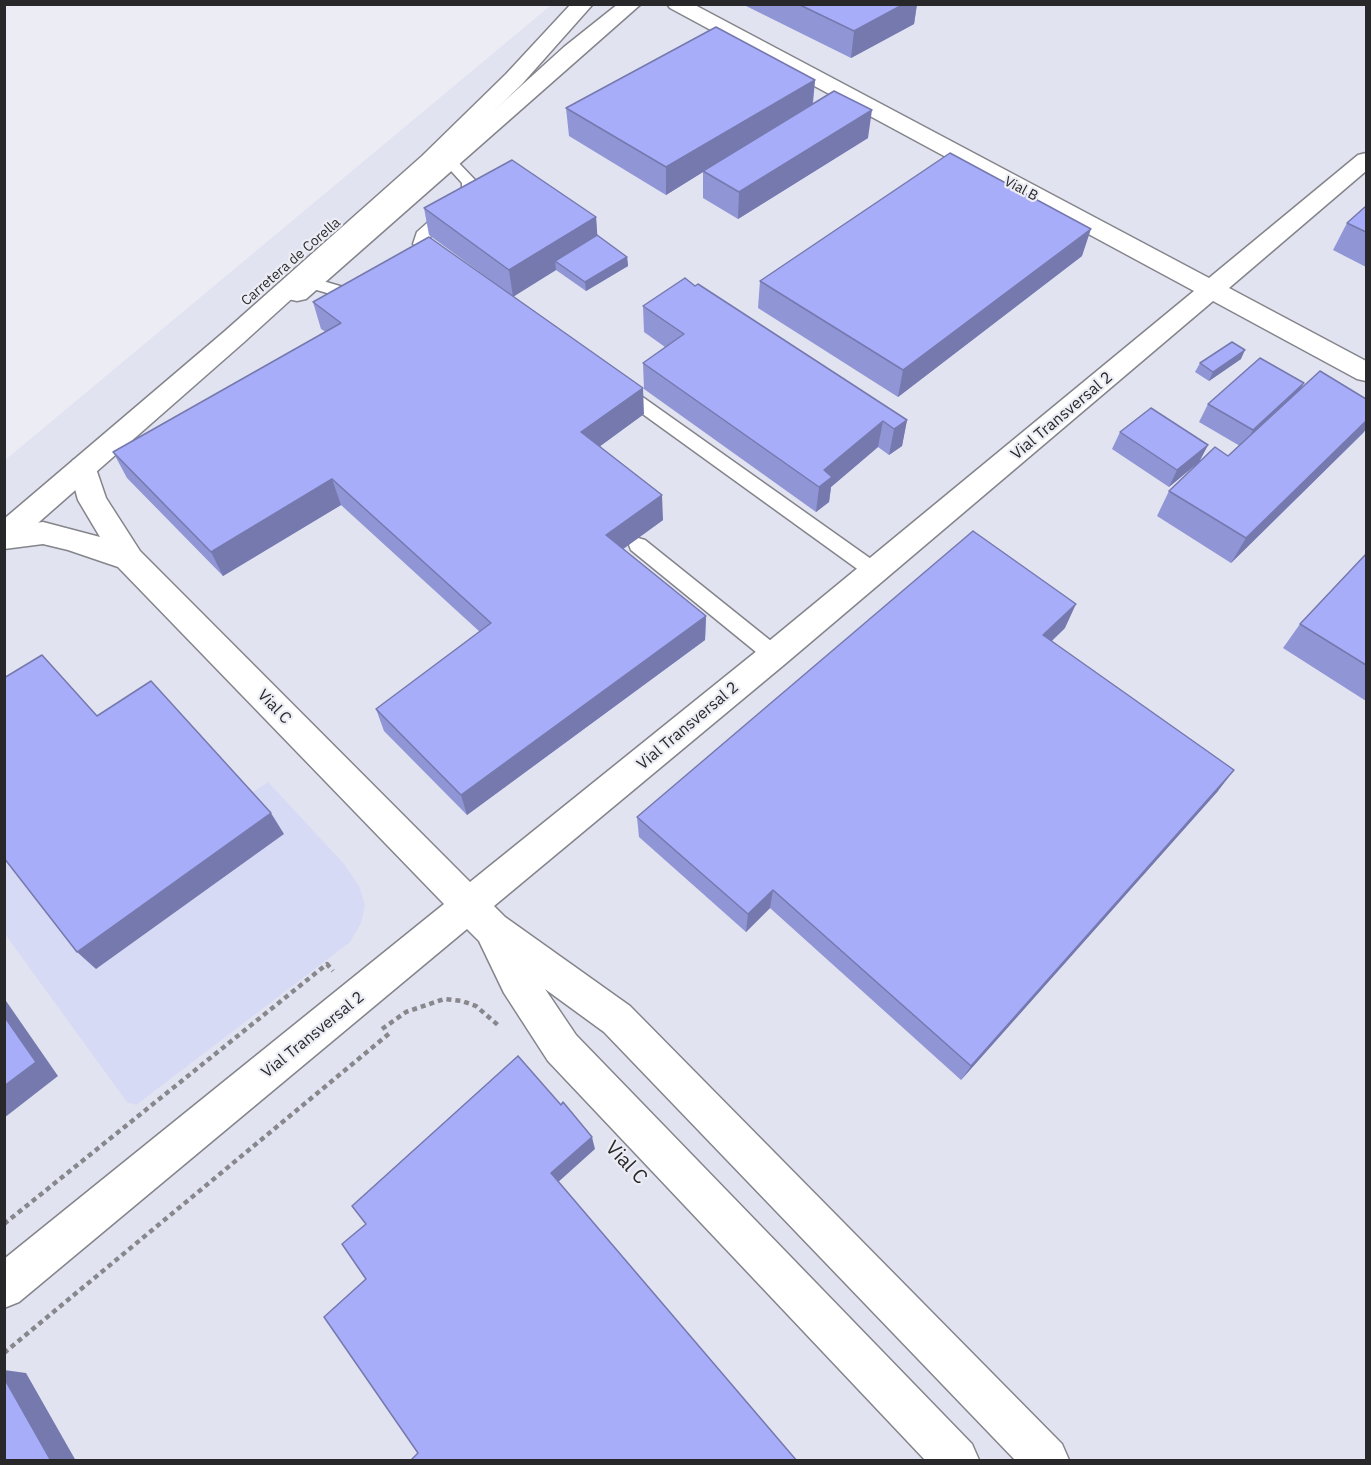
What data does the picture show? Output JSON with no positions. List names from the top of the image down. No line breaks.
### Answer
{"streets":{"street":["Vial B","Carretera de Corella","Vial Transversal 2","Vial C"]},"crossings":[["Vial B","Vial Transversal 2"],["Carretera de Corella","Vial C"],["Vial Transversal 2","Vial C"]]}
